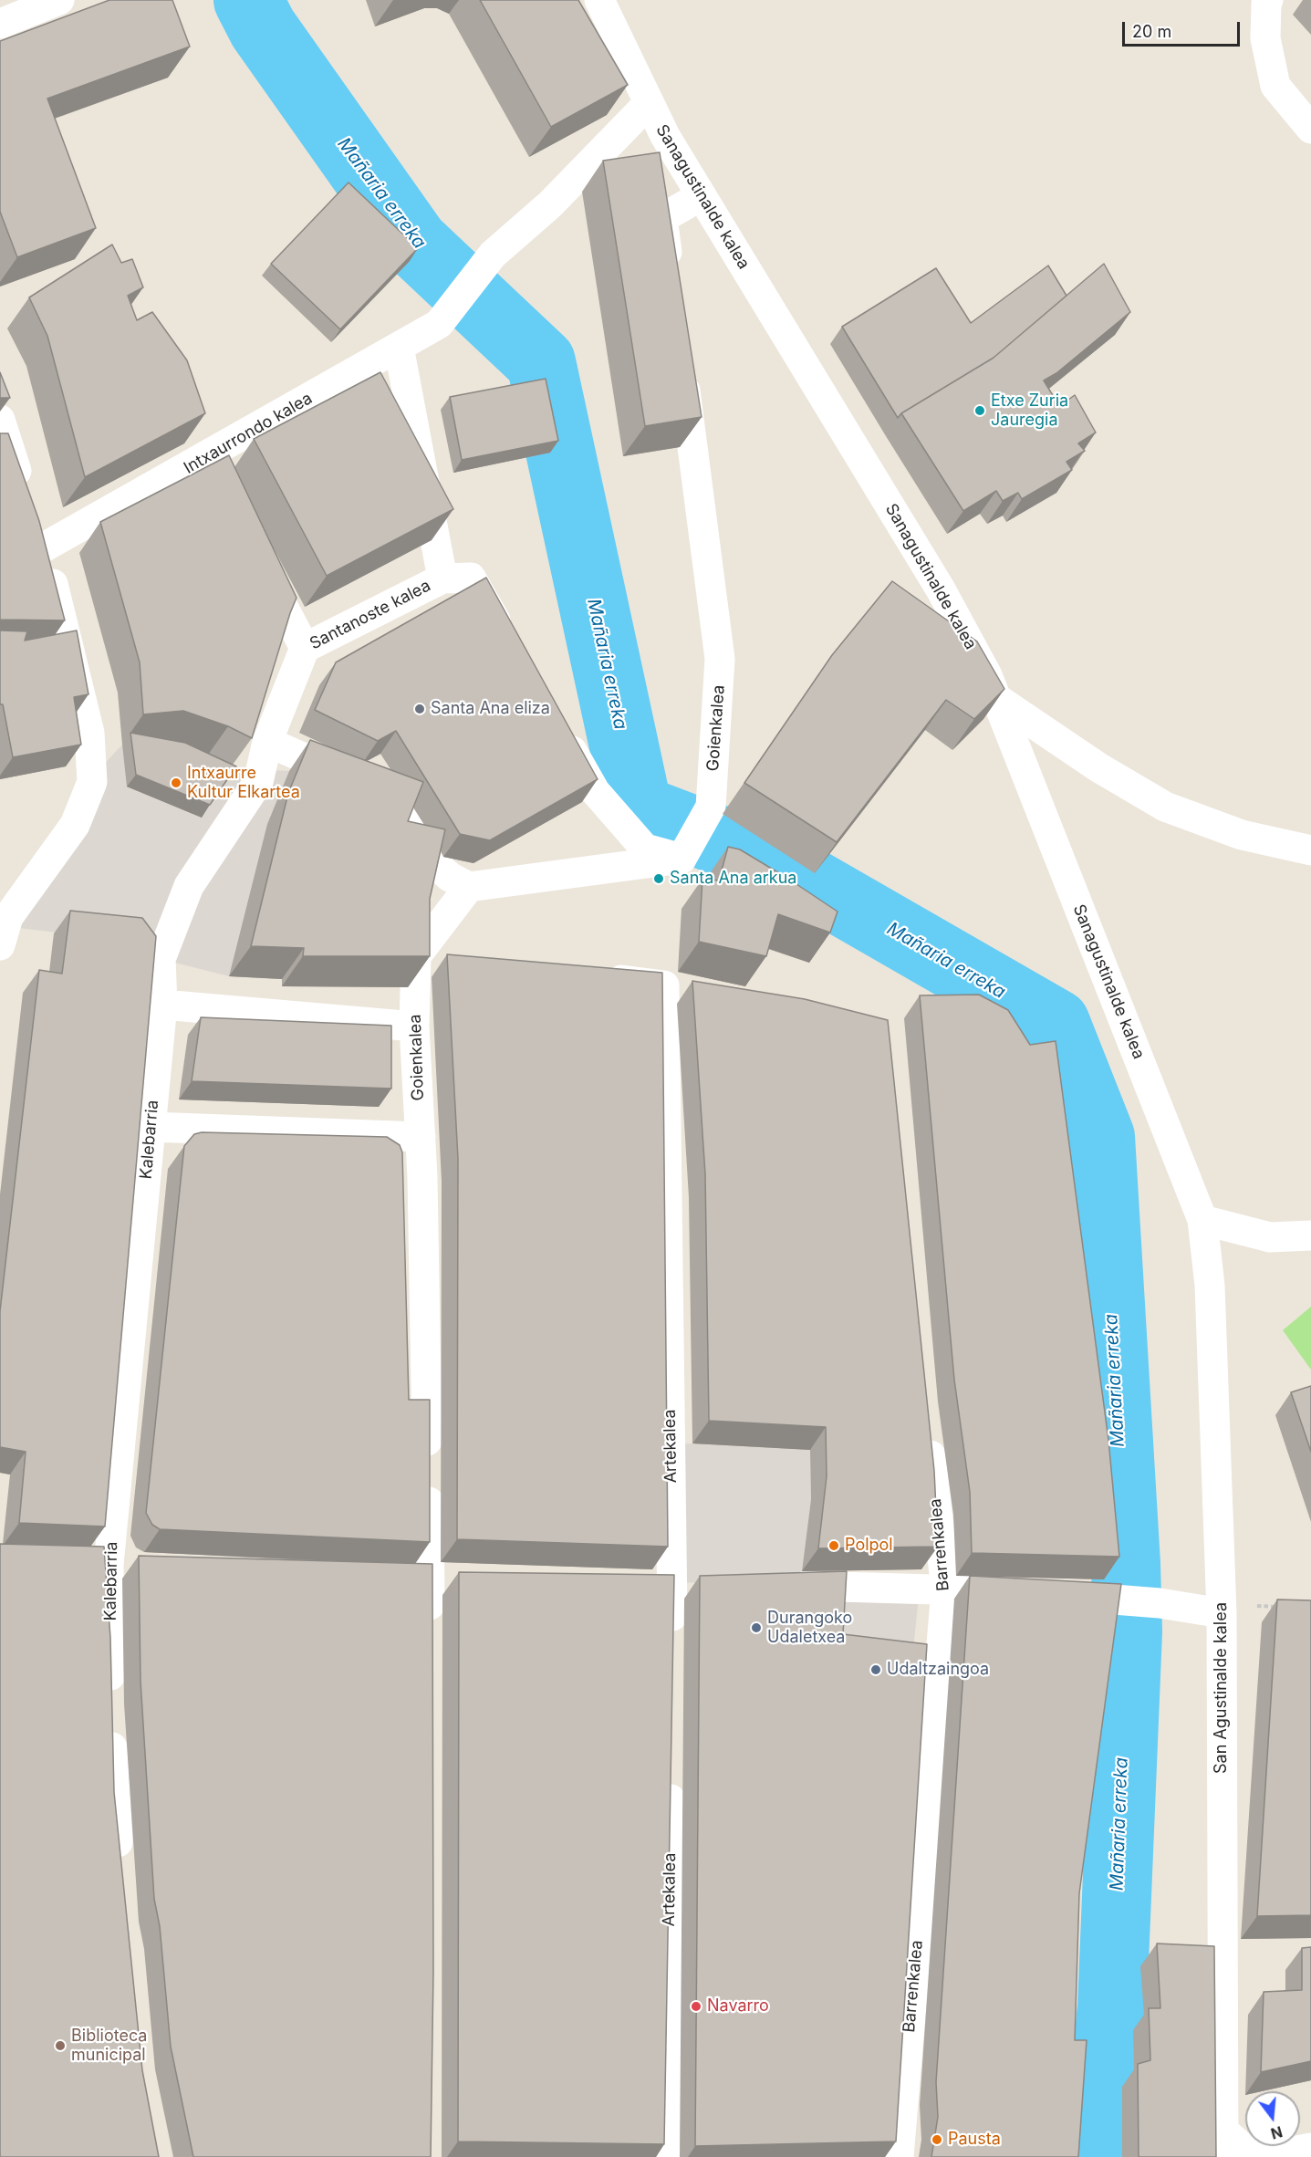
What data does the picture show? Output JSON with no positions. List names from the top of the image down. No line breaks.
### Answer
{"streets":{"street":["Sanagustinalde kalea","Intxaurrondo kalea","Santanoste kalea","Goienkalea","Kalebarria","Artekalea","Barrenkalea","San Agustinalde kalea"]},"crossings":[["Sanagustinalde kalea","Intxaurrondo kalea"],["Sanagustinalde kalea","San Agustinalde kalea"],["Santanoste kalea","Kalebarria"]],"water":["Mañaria erreka"],"places":["Etxe Zuria Jauregia","Santa Ana eliza","Intxaurre Kultur Elkartea","Santa Ana arkua","Polpol","Durangoko Udaletxea","Udaltzaingoa","Navarro","Biblioteca municipal","Pausta"],"scale_bar":"20 m","north":"bottom"}
